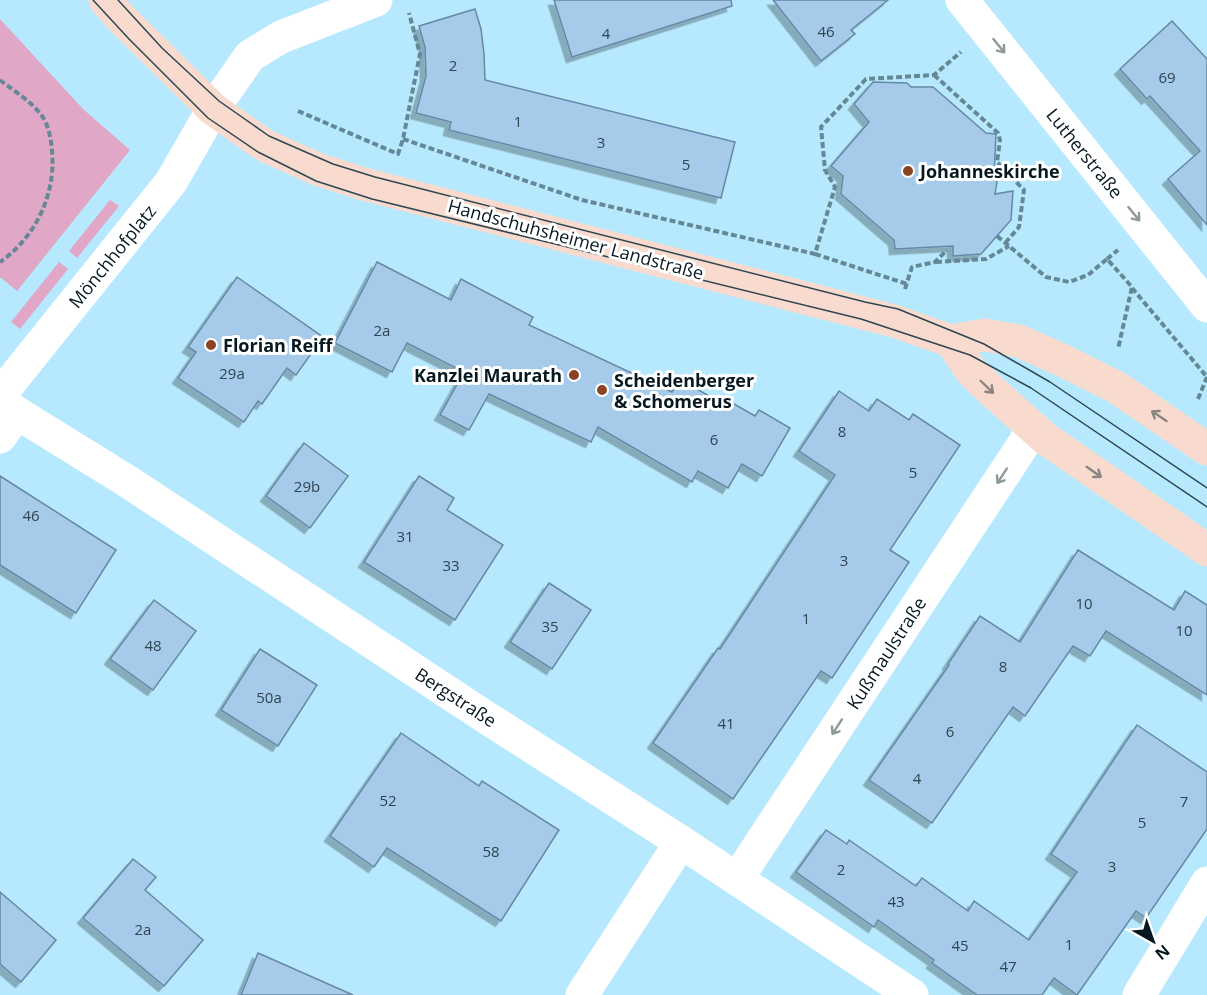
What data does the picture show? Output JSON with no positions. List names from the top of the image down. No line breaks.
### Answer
{"streets":{"main road":["Handschuhsheimer Landstraße"],"street":["Lutherstraße","Mönchhofplatz","Kußmaulstraße","Bergstraße"]},"crossings":[["Handschuhsheimer Landstraße","Mönchhofplatz"],["Mönchhofplatz","Bergstraße"],["Kußmaulstraße","Bergstraße"]],"one_way":["Lutherstraße","Kußmaulstraße"],"places":["Johanneskirche","Florian Reiff","Kanzlei Maurath","Scheidenberger & Schomerus"],"house_numbers":["46","4","2","69","1","3","5","2a","29a","8","6","5","29b","46","31","3","33","10","1","35","10","48","8","50a","41","6","4","52","7","5","58","3","2","43","2a","1","45","47"],"north":"bottom right"}
